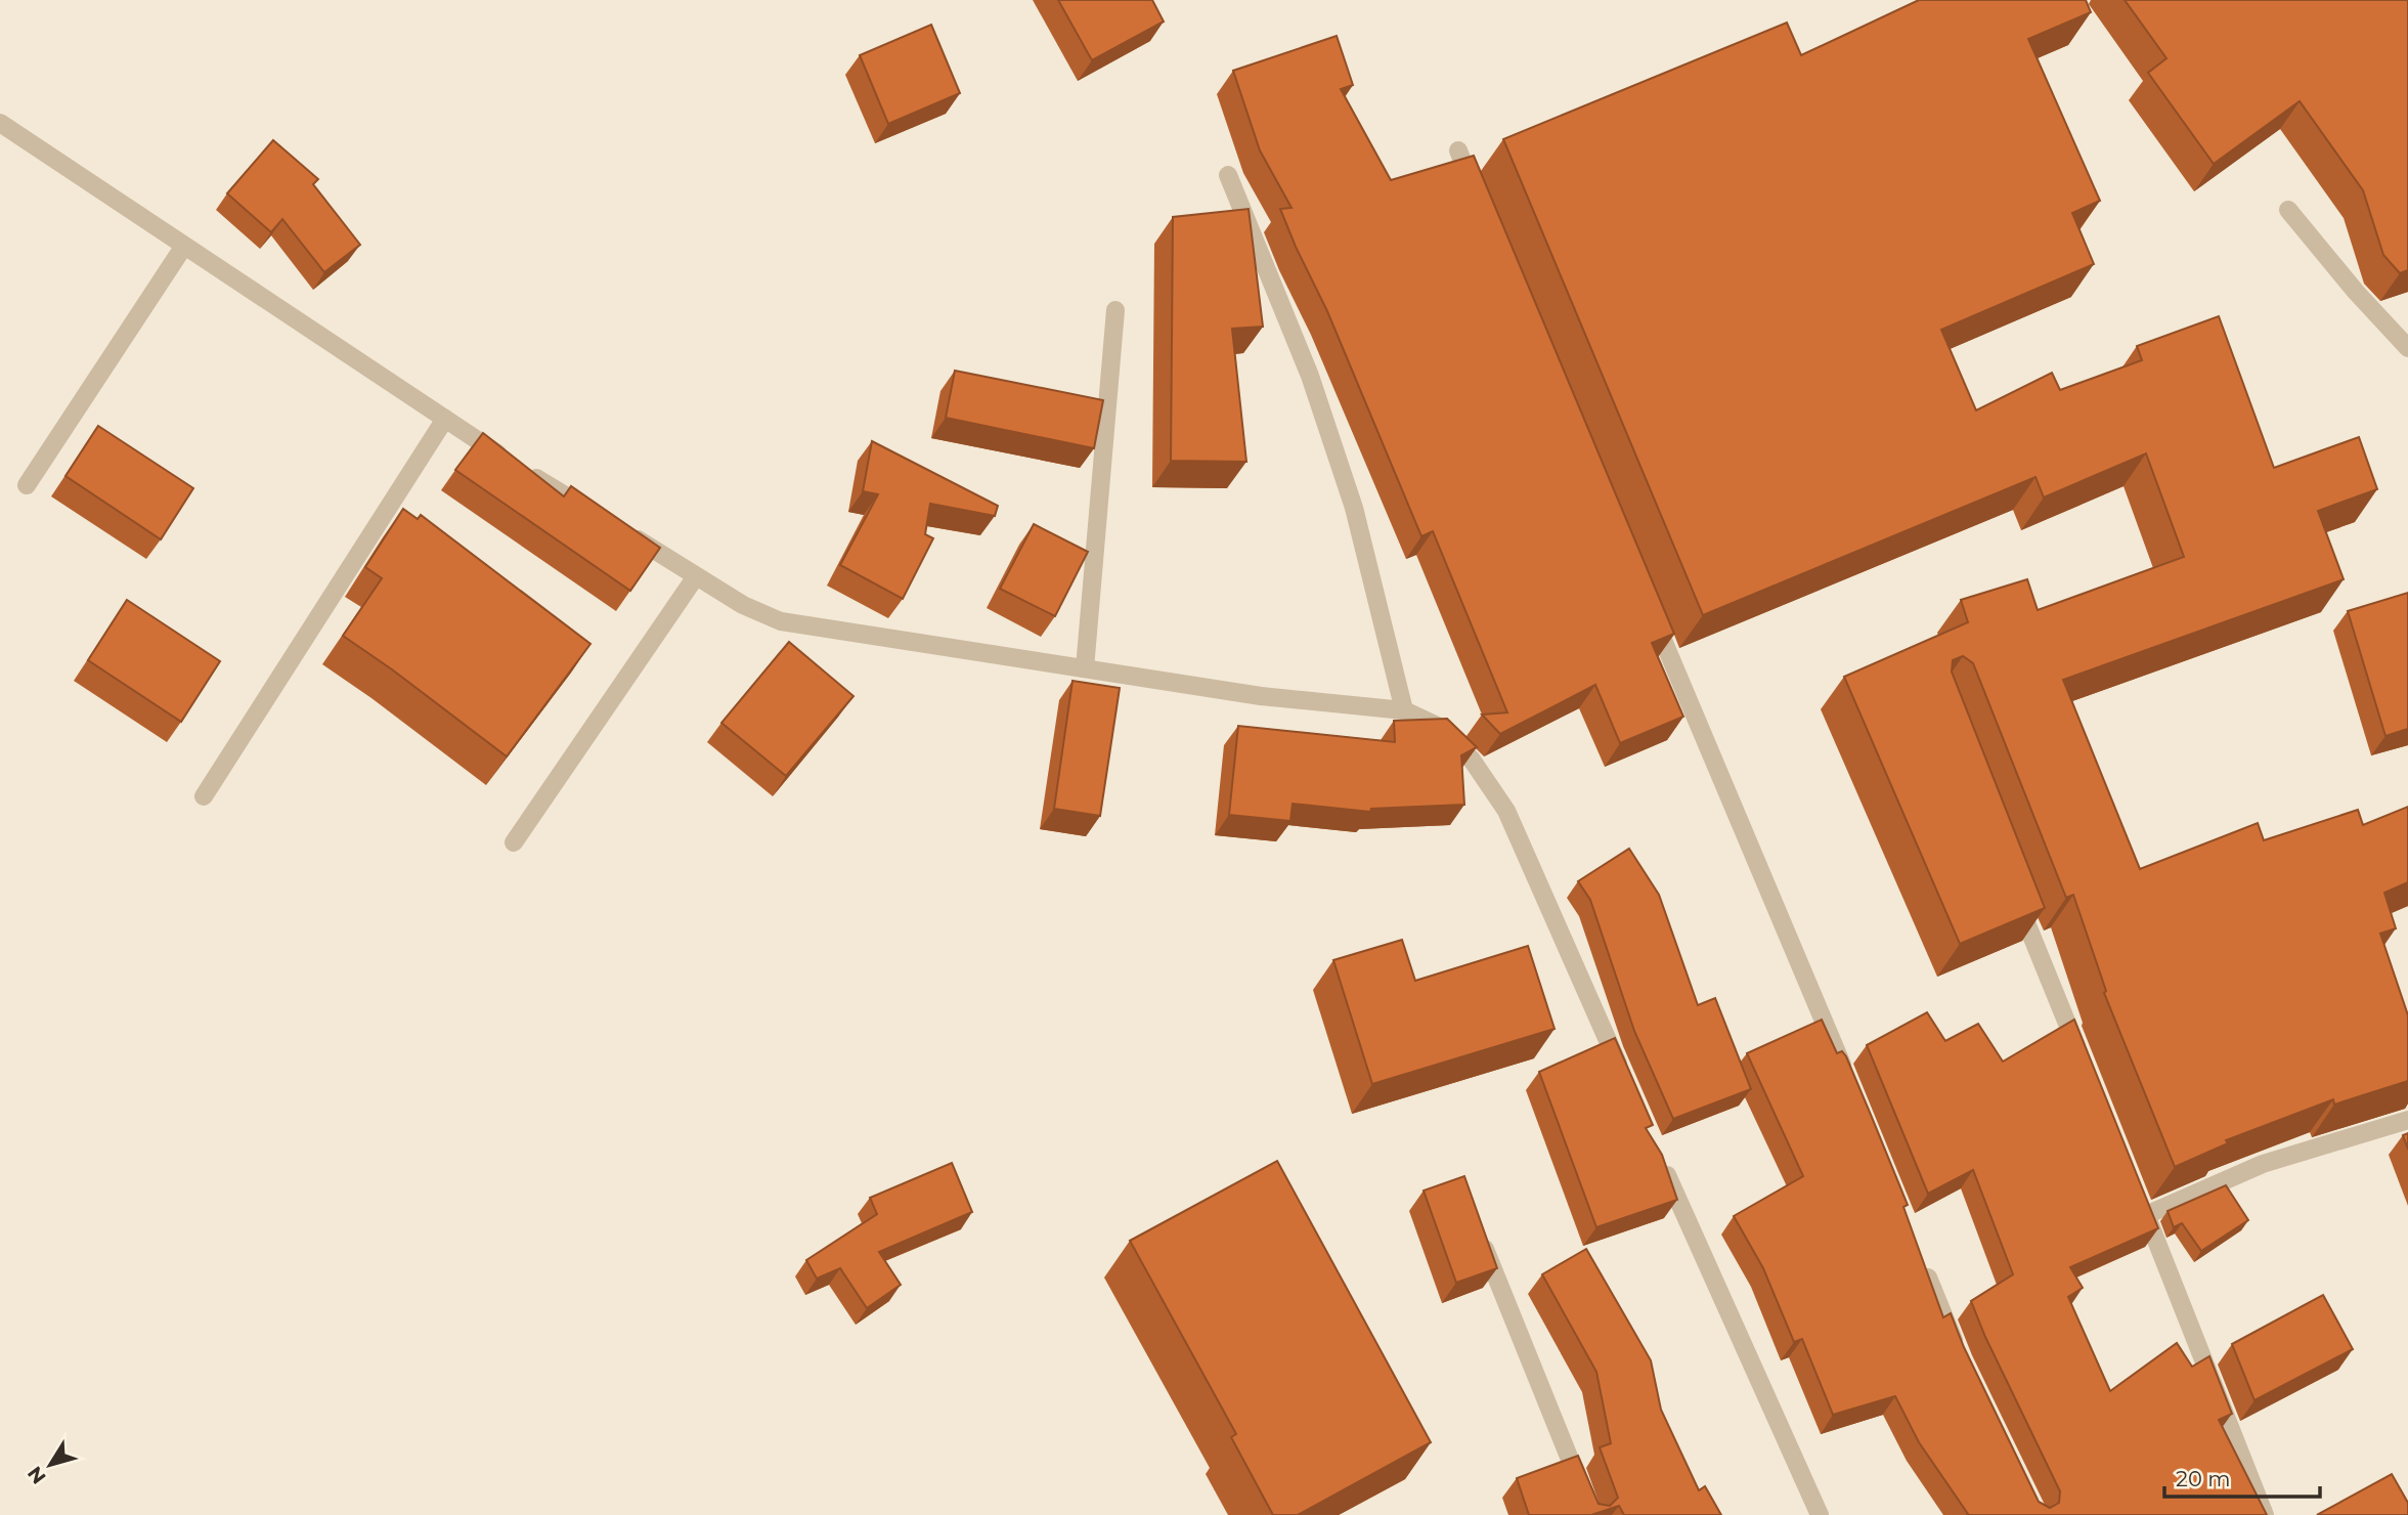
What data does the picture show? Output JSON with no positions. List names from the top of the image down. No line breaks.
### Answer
{"scale_bar":"20 m","north":"bottom left"}
